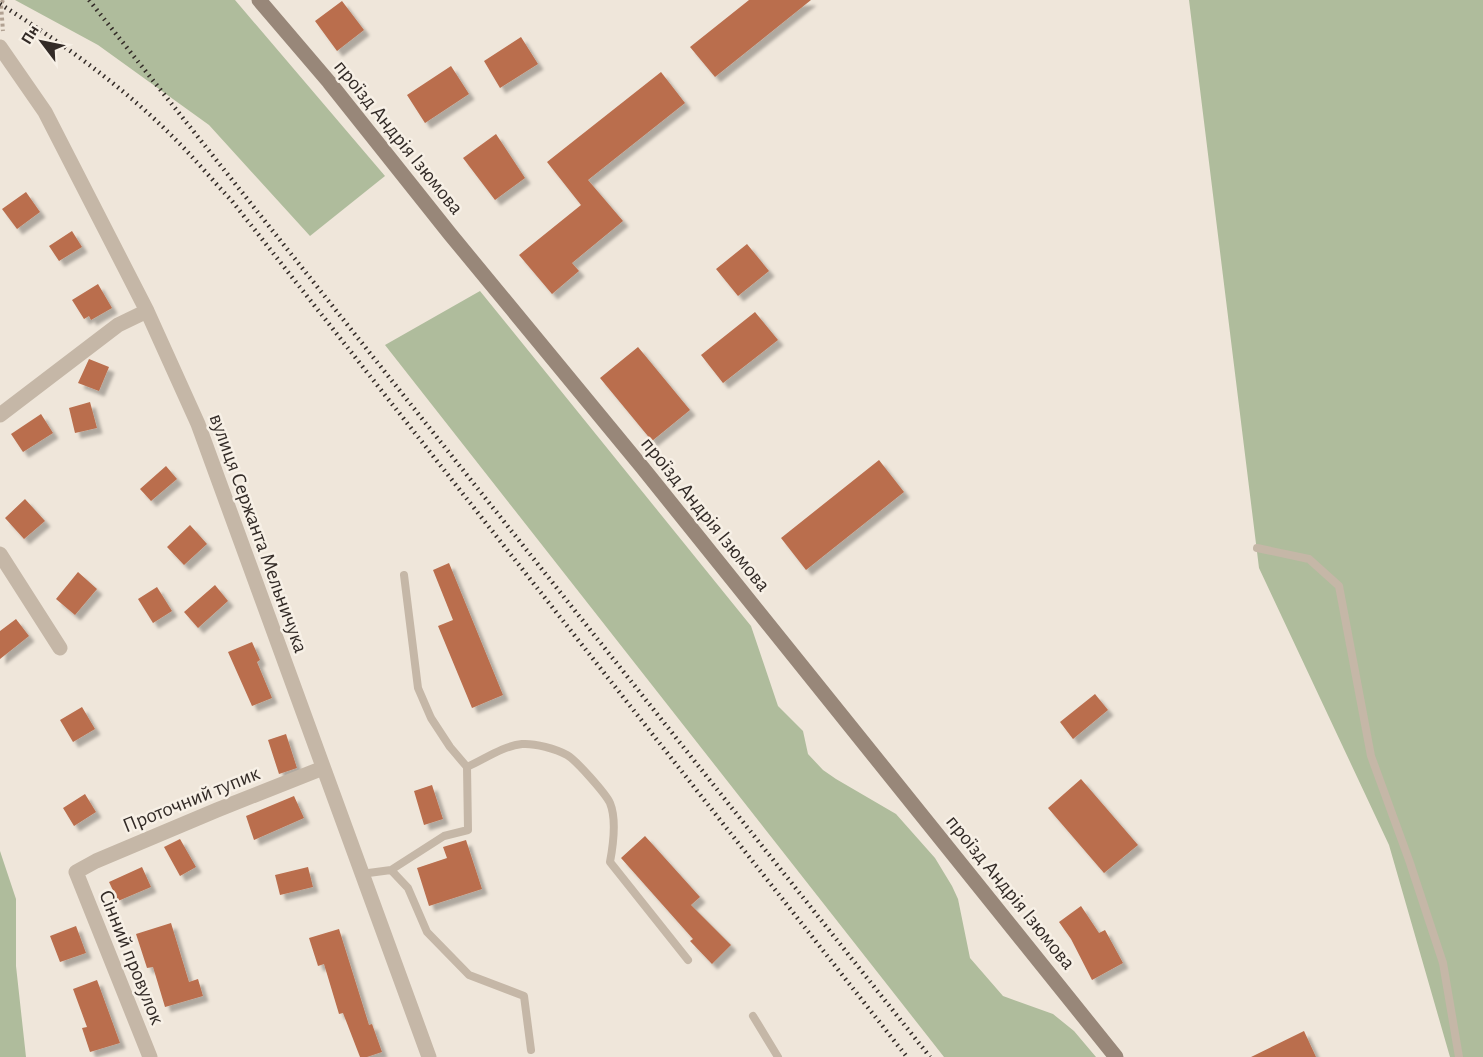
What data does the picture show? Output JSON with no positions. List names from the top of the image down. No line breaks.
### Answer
{"streets":{"street":["проїзд Андрія Ізюмова","вулиця Сержанта Мельничука","Проточний тупик","Сінний провулок"]},"crossings":[["вулиця Сержанта Мельничука","Проточний тупик"],["Проточний тупик","Сінний провулок"]],"north":"top left"}
